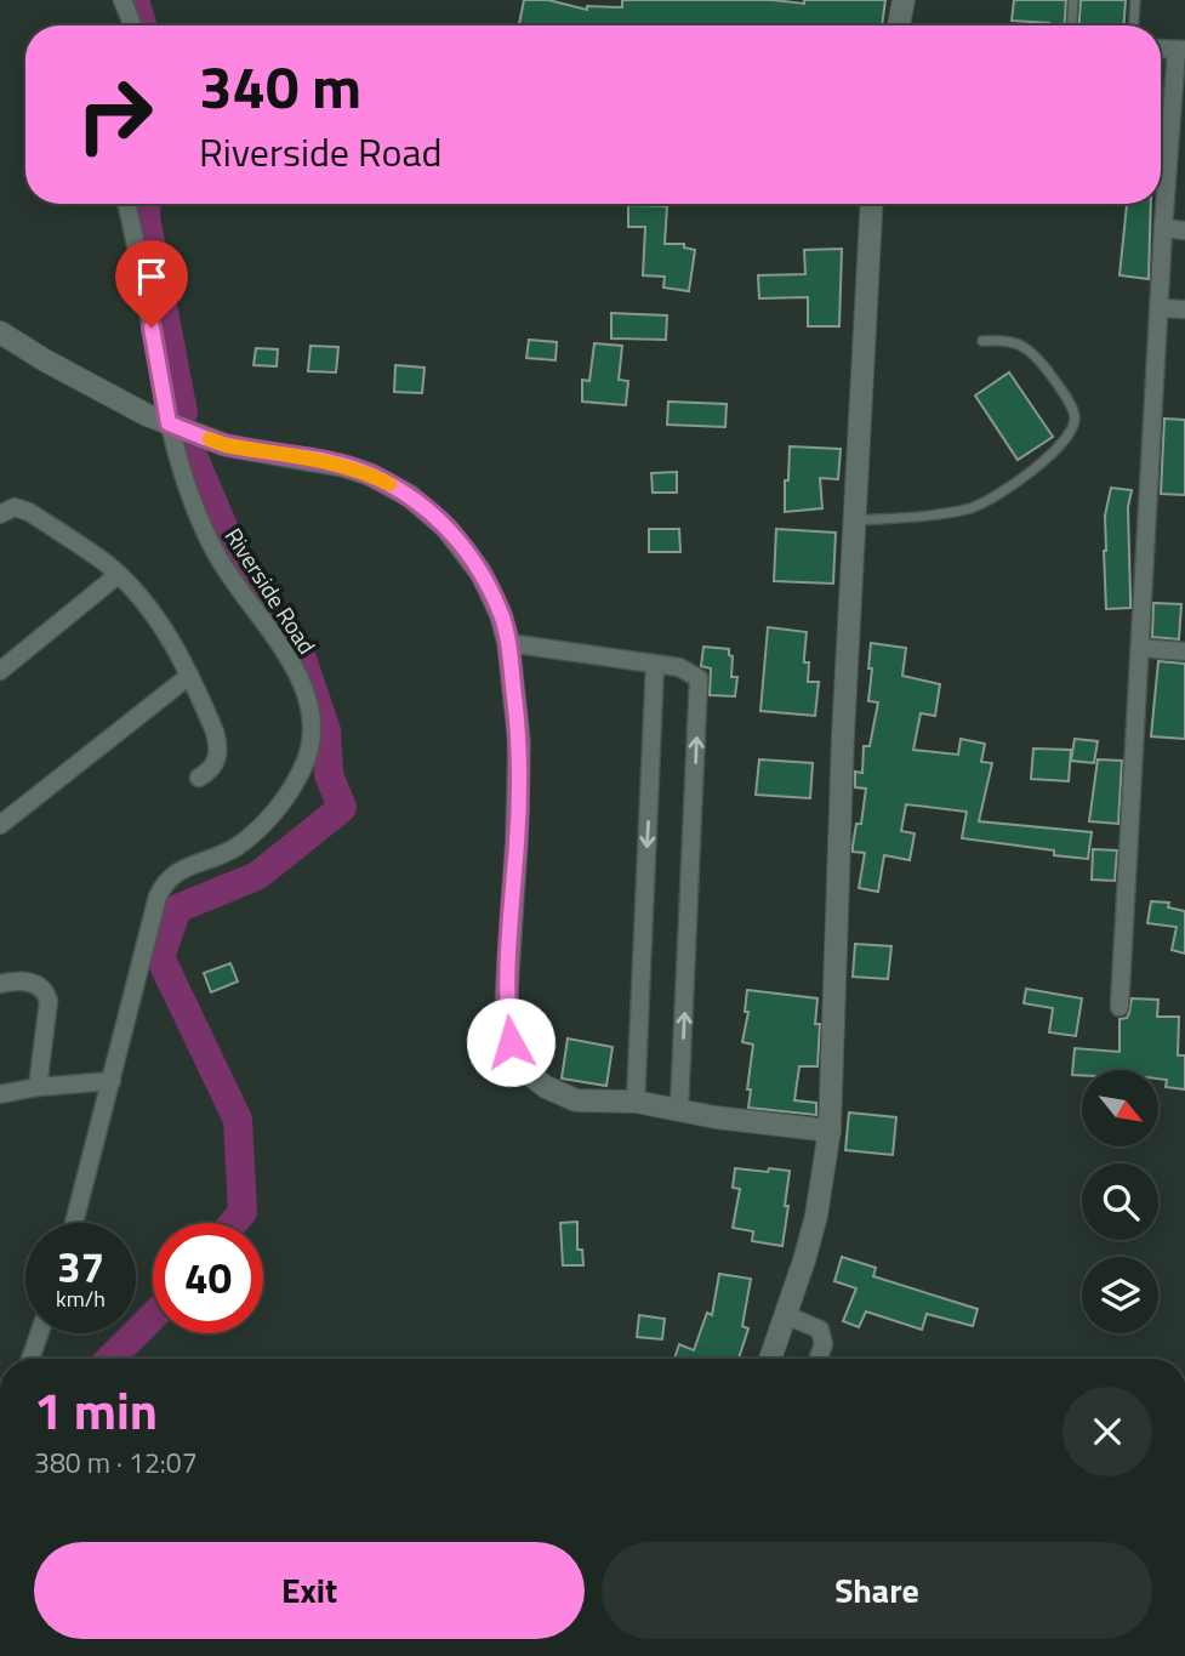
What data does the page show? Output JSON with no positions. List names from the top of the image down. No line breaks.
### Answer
{"streets":{"street":["Riverside Road"]},"north":"bottom right","page":{"turn":["340 m","Riverside Road"],"speed":"37 km/h","limit":"40","heading":["1 min","380 m · 12:07"],"buttons":["Exit","Share"]}}
